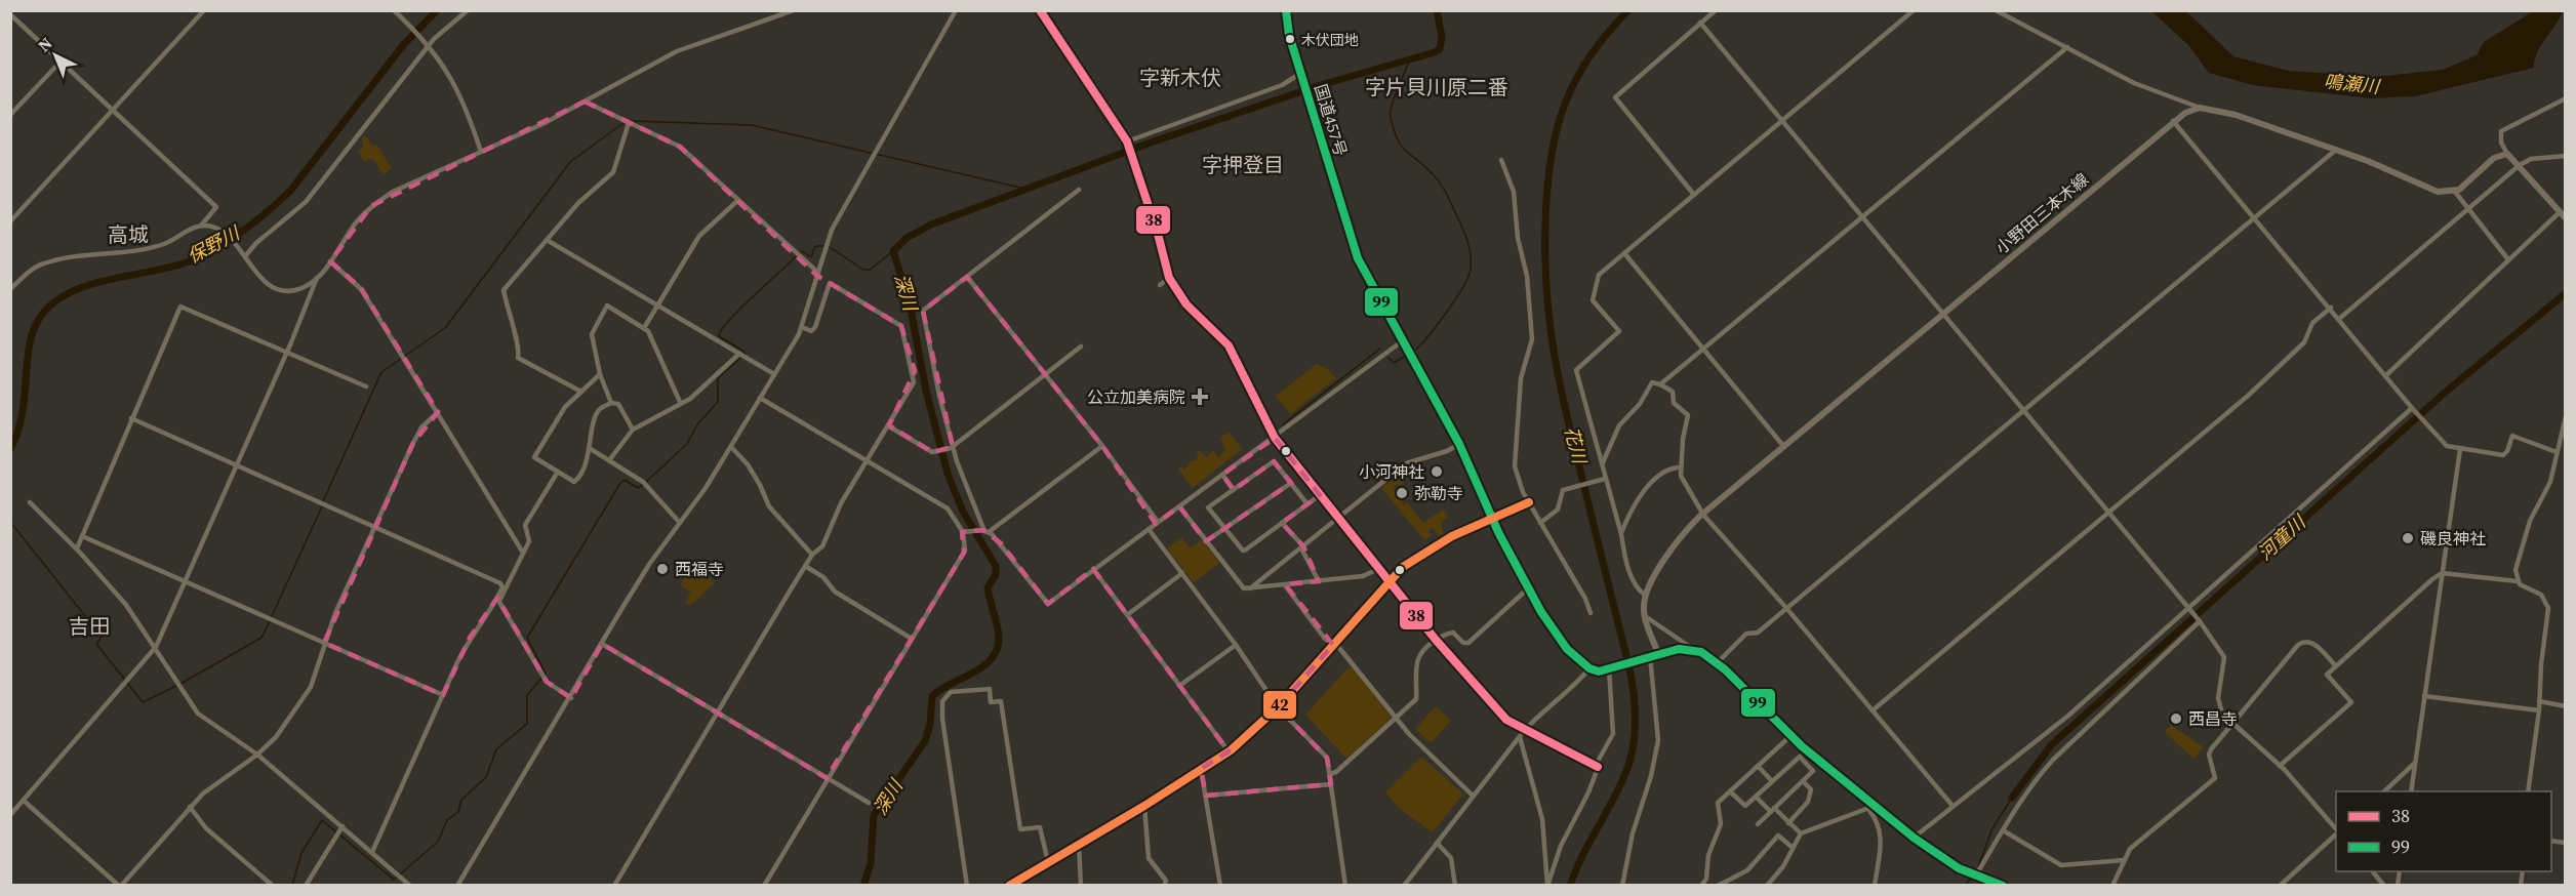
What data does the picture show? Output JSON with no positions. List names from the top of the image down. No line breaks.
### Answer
{"streets":{"highway":["国道457号"],"main road":["小野田三本木線"]},"districts":["字新木伏","字片貝川原二番","字押登目","高城","吉田"],"water":["鳴瀬川","保野川","深川","花川","河童川"],"places":{"other":["木伏団地","小河神社","弥勒寺","磯良神社","西福寺","西昌寺"],"health":["公立加美病院"]},"lines":["transit line 38","transit line 99","transit line 42"],"legend":["38","99"],"north":"top left"}
